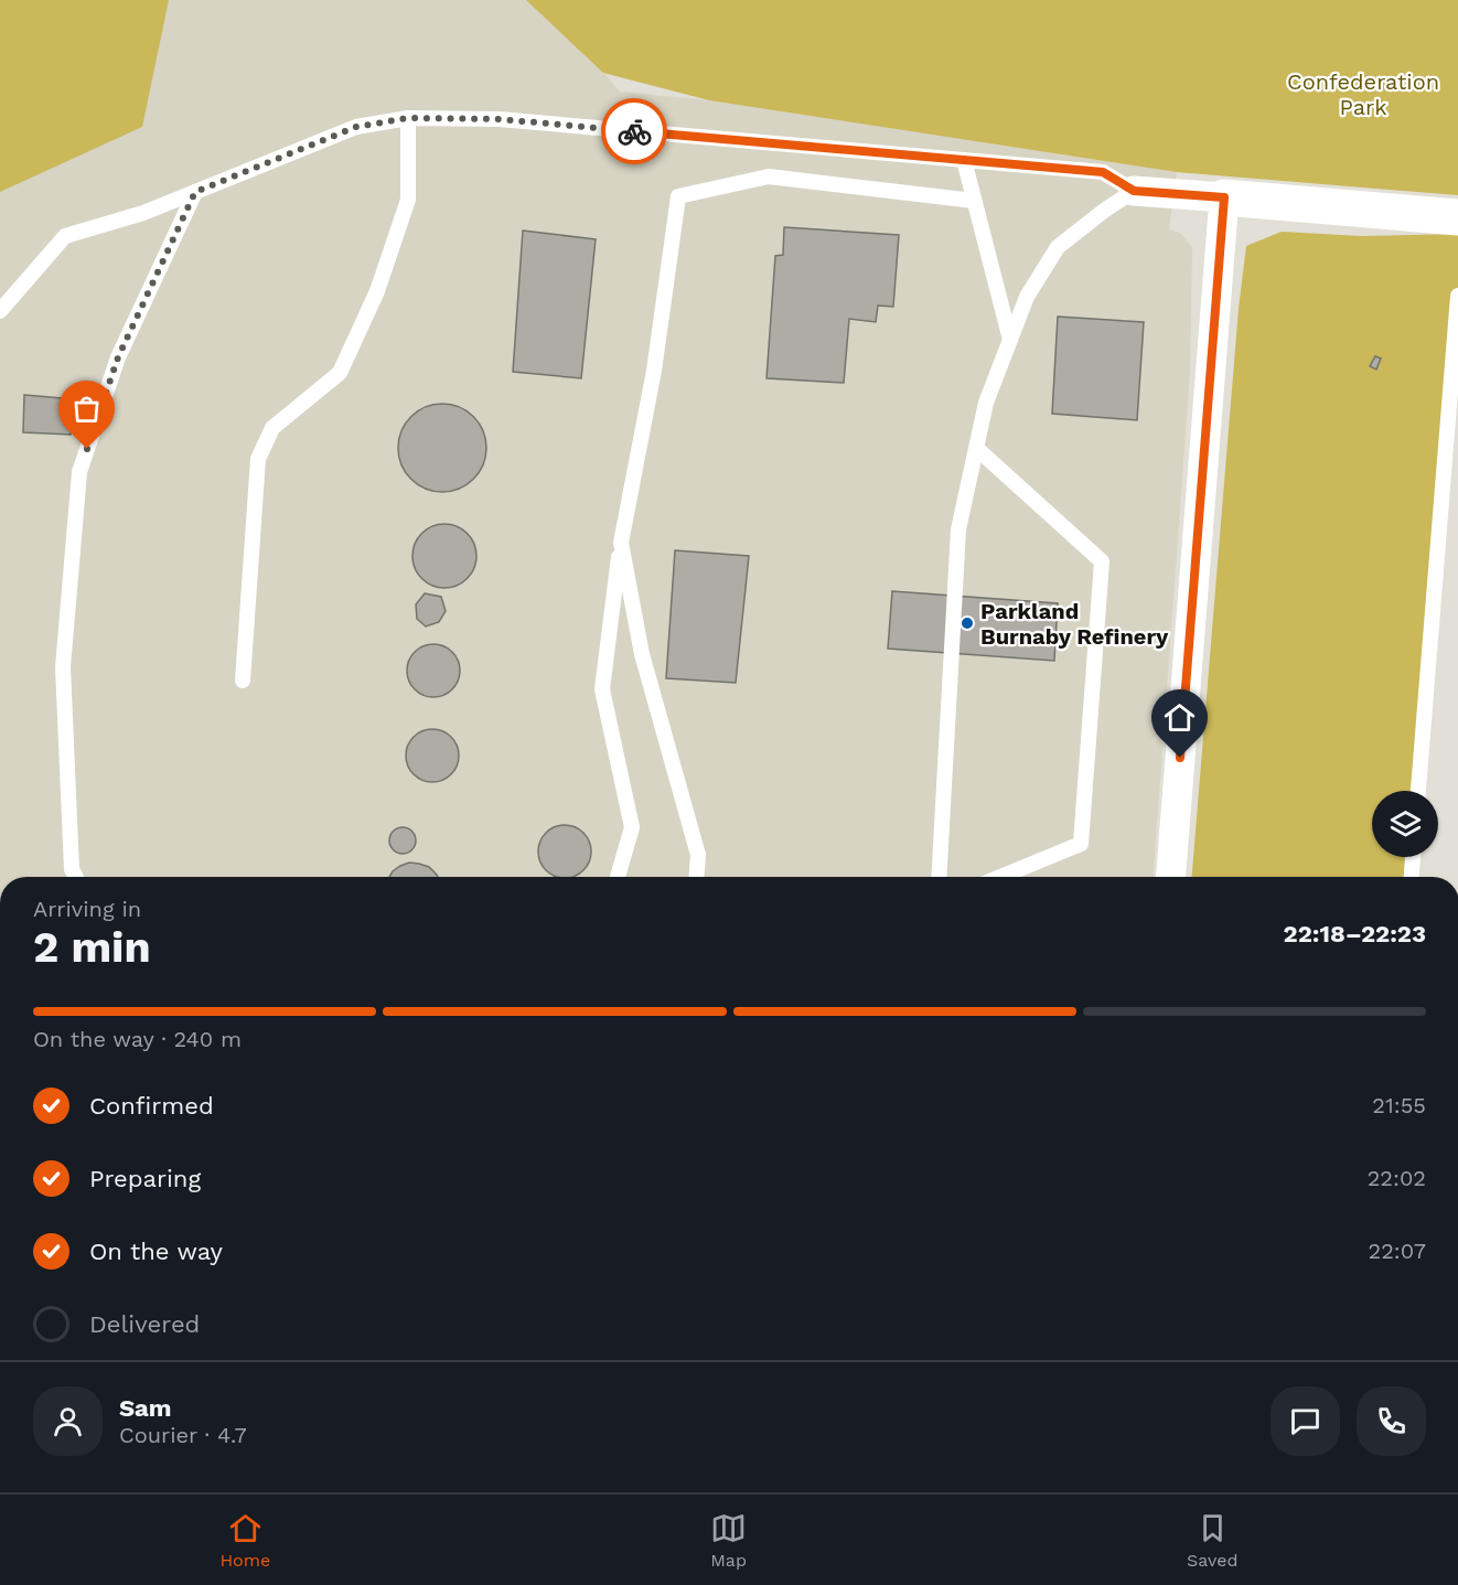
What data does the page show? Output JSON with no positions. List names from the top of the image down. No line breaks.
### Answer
{"parks":["Confederation Park"],"places":["Parkland Burnaby Refinery"],"page":{"heading":["2 min","Arriving in","22:18–22:23"],"panel":["Sam","Courier · 4.7"],"bar":"On the way · 240 m","list":[["Confirmed","21:55"],["Preparing","22:02"],["On the way","22:07"],"Delivered"],"tabs":["Home","Map","Saved"]}}
